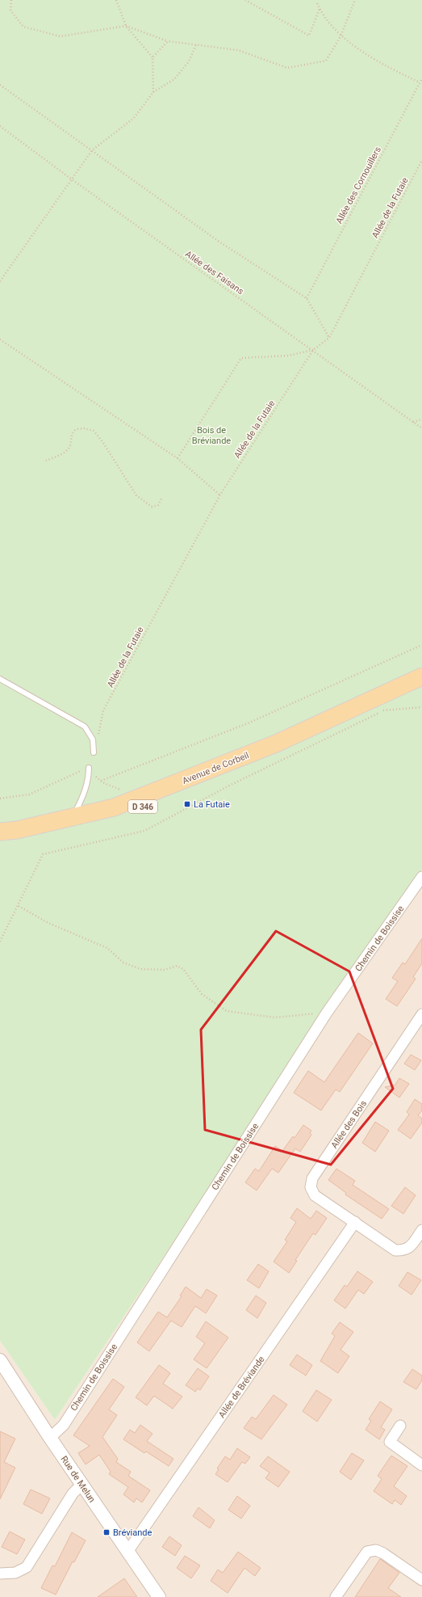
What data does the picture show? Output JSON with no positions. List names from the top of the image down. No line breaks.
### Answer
{"streets":{"main road":["Avenue de Corbeil","D 346"],"street":["Chemin de Boissise","Allée des Bois","Allée de Bréviande","Rue de Melun"],"path":["Allée des Cornouillers","Allée de la Futaie","Allée des Faisans"]},"crossings":[["Allée de la Futaie","Allée des Faisans"],["Avenue de Corbeil","D 346"],["Chemin de Boissise","Rue de Melun"],["Allée des Bois","Allée de Bréviande"],["Allée de Bréviande","Rue de Melun"]],"parks":["Bois de Bréviande"],"places":{"transit":["La Futaie","Bréviande"]}}
